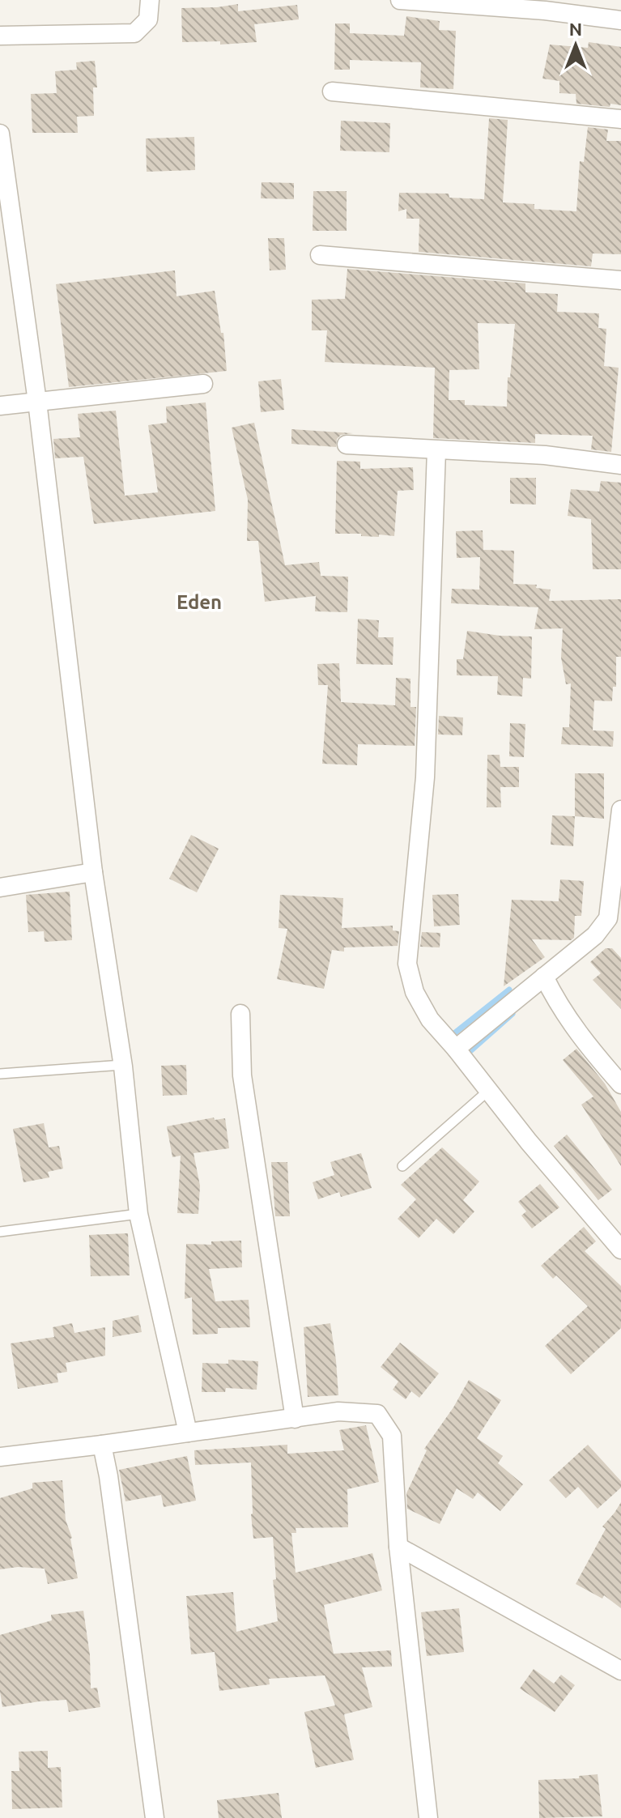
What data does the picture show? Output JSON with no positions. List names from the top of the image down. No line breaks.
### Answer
{"districts":["Eden"],"north":"top"}
